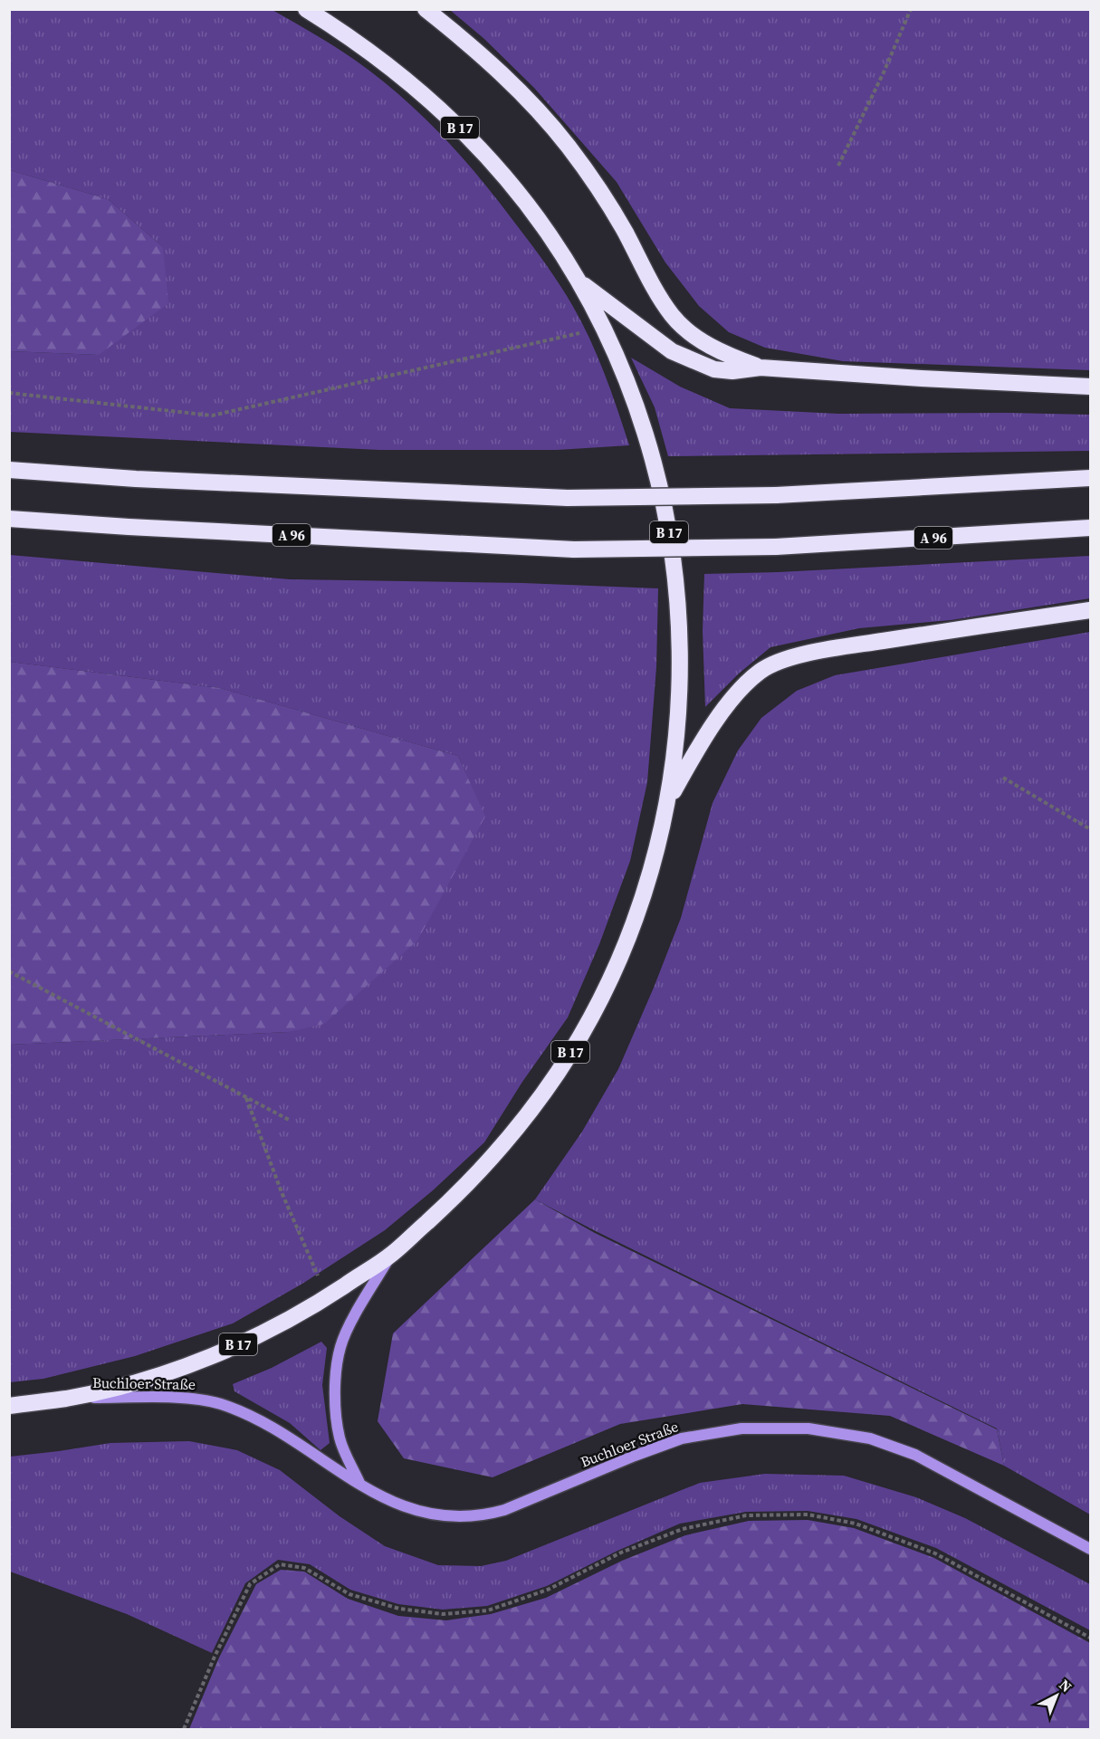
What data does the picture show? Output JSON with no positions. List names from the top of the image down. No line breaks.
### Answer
{"streets":{"highway":["B 17","A 96"],"main road":["Buchloer Straße"]},"crossings":[["B 17","Buchloer Straße"]],"north":"top right"}
